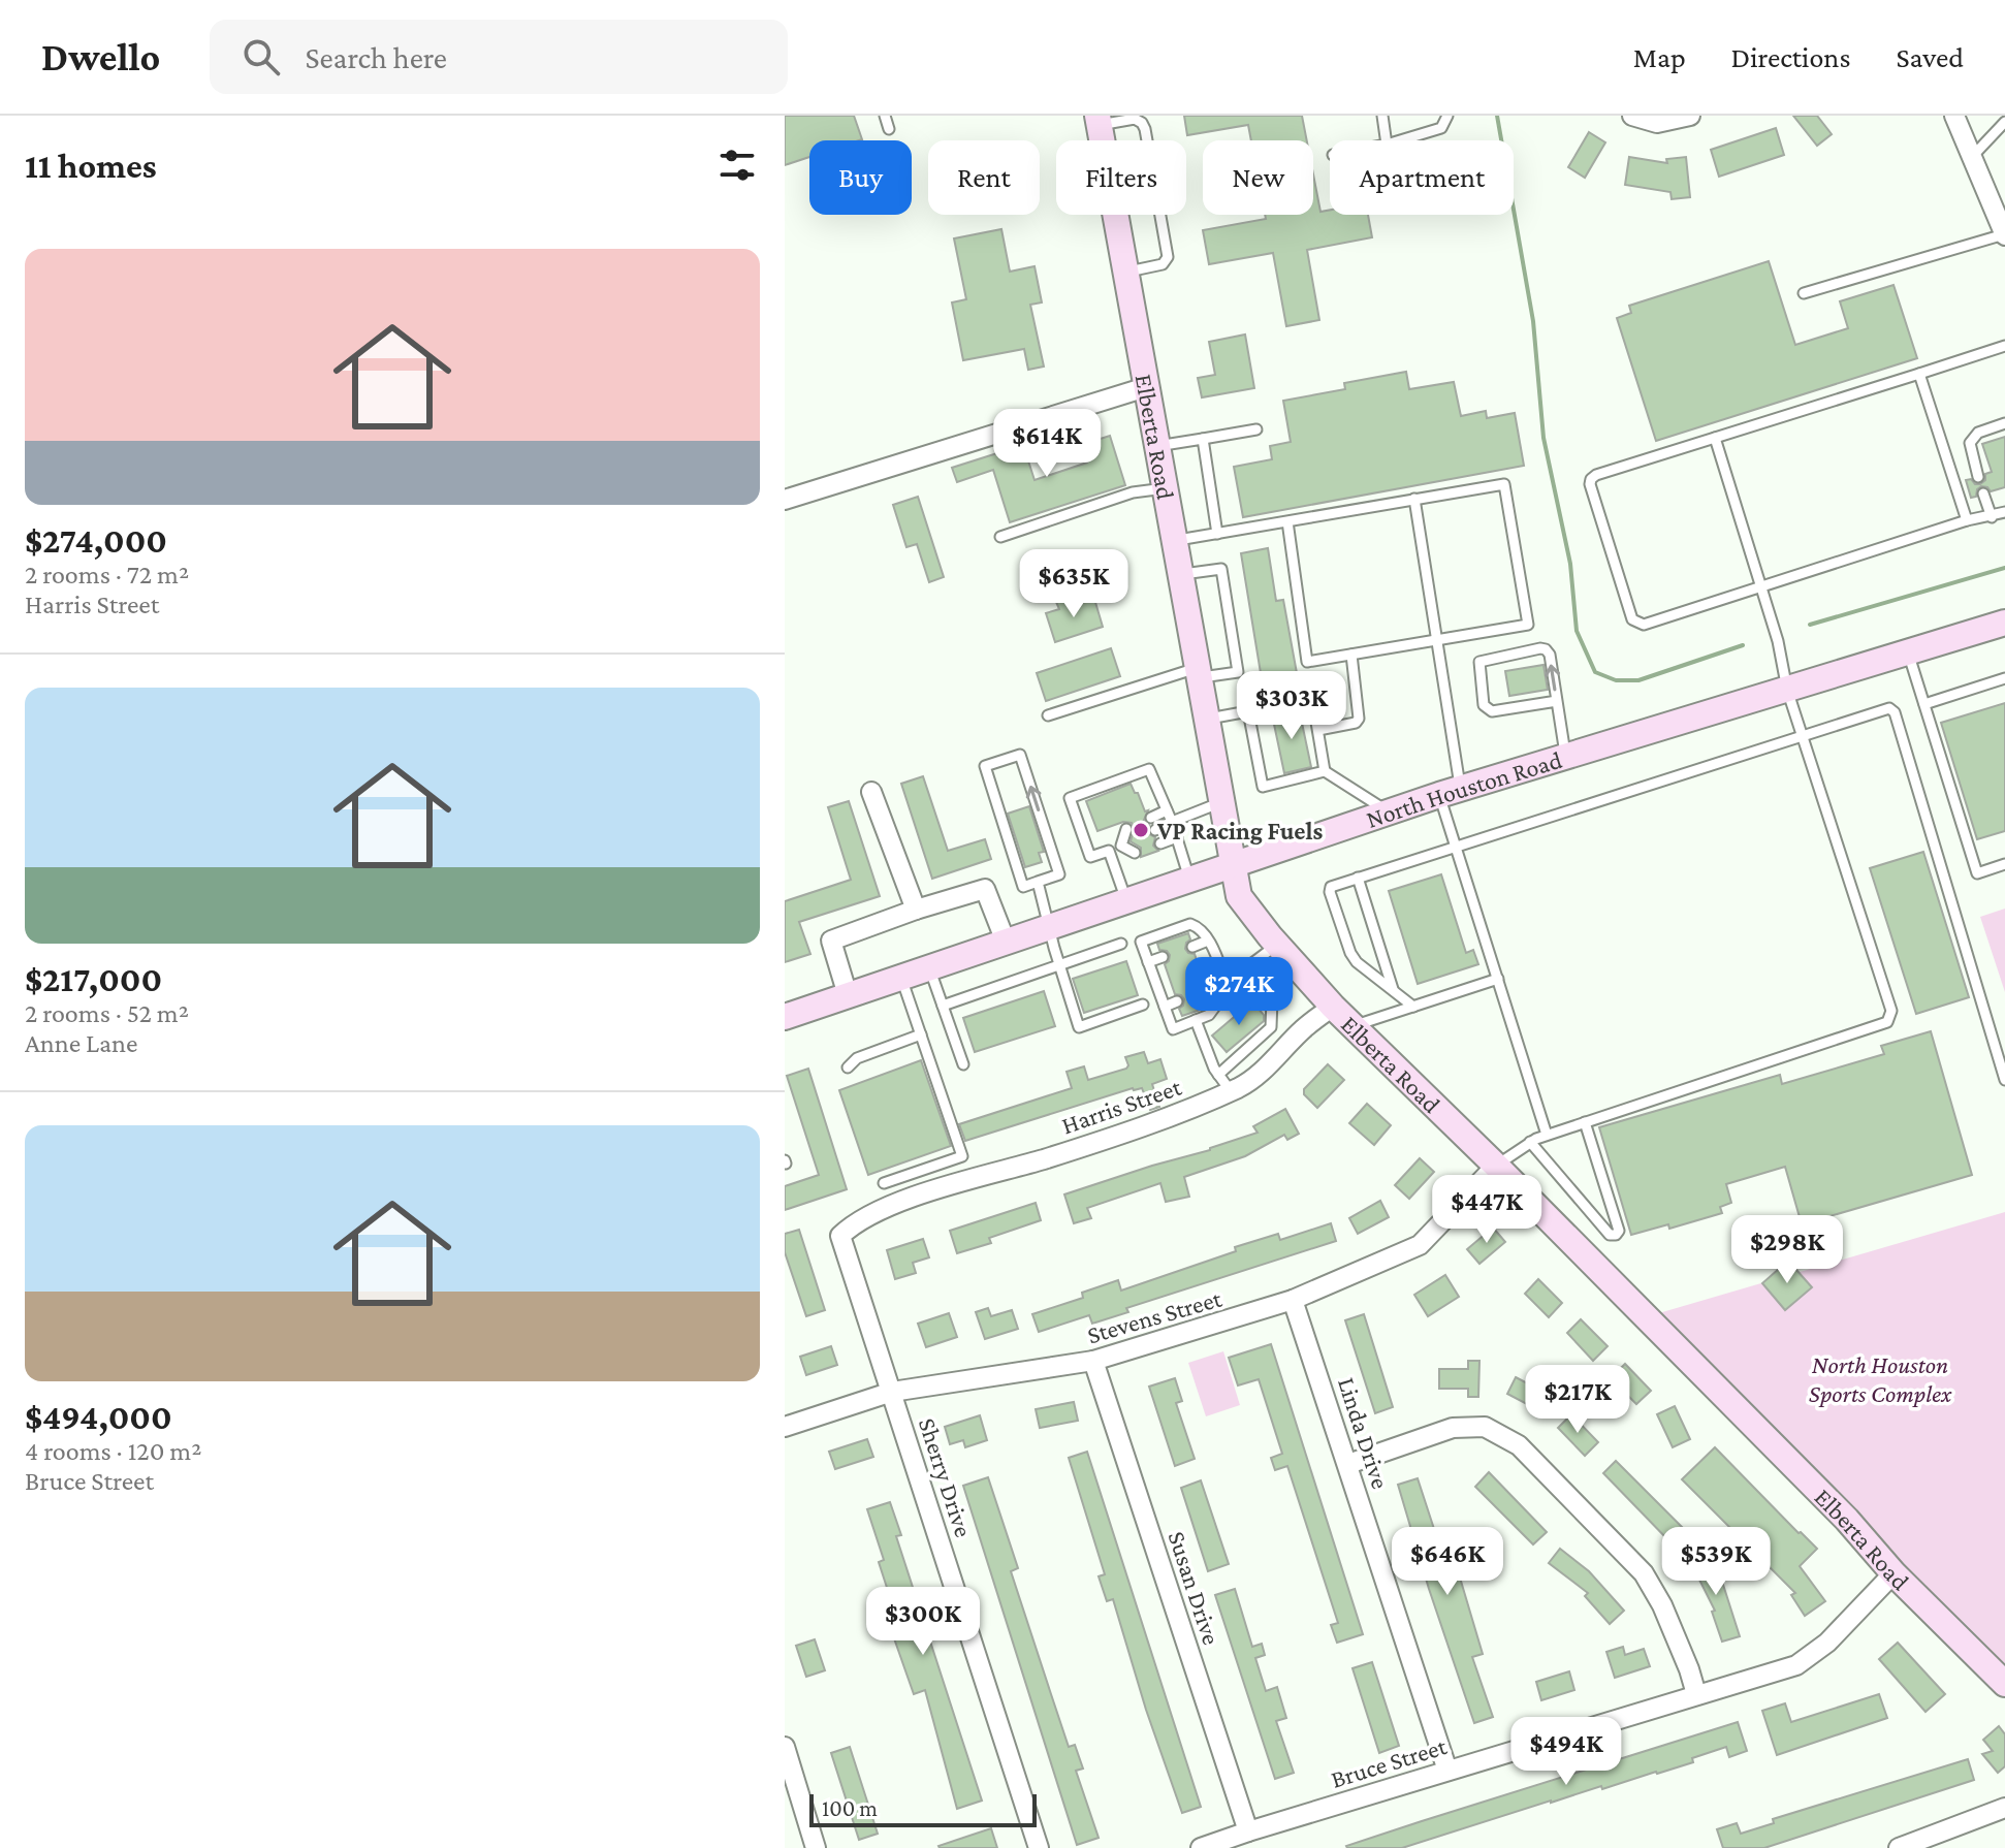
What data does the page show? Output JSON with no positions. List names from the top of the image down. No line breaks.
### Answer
{"streets":{"street":["Elberta Road","North Houston Road","Harris Street","Stevens Street","Linda Drive","Sherry Drive","Susan Drive","Bruce Street"]},"crossings":[["Elberta Road","North Houston Road"],["Elberta Road","Harris Street"],["Elberta Road","Stevens Street"],["Elberta Road","Bruce Street"],["Harris Street","Sherry Drive"],["Stevens Street","Linda Drive"],["Stevens Street","Sherry Drive"],["Stevens Street","Susan Drive"],["Linda Drive","Bruce Street"],["Susan Drive","Bruce Street"]],"parks":["North Houston Sports Complex"],"places":["VP Racing Fuels"],"scale_bar":"100 m","page":{"header":"Dwello","search":"Search here","nav":["Map","Directions","Saved"],"heading":"11 homes","chip":["Buy","Rent","Filters","New","Apartment"],"list":[{"name":"$274,000","note":"2 rooms · 72 m² · Harris Street"},{"name":"$217,000","note":"2 rooms · 52 m² · Anne Lane"},{"name":"$494,000","note":"4 rooms · 120 m² · Bruce Street"}],"price":["$614K","$635K","$303K","$274K","$447K","$298K","$217K","$646K","$539K","$300K","$494K"],"scale":"100 m"}}
